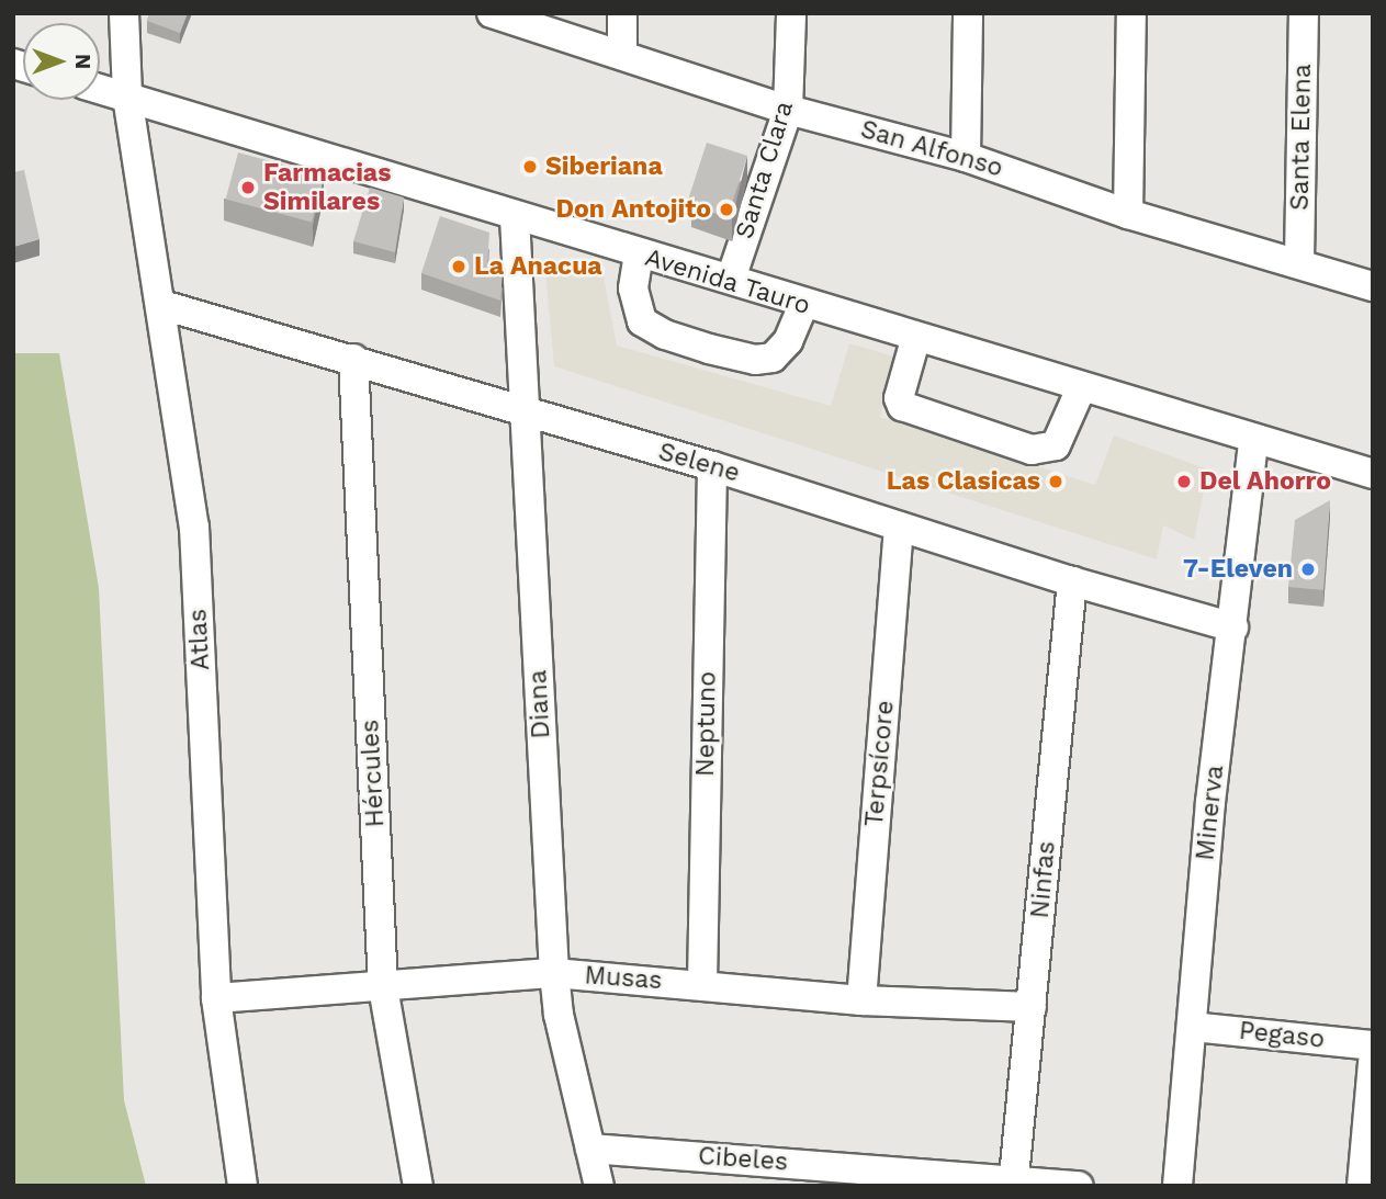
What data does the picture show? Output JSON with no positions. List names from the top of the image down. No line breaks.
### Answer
{"streets":{"street":["Santa Elena","San Alfonso","Santa Clara","Avenida Tauro","Selene","Atlas","Diana","Neptuno","Terpsícore","Hércules","Minerva","Ninfas","Musas","Pegaso","Cibeles"]},"crossings":[["Santa Elena","San Alfonso"],["San Alfonso","Santa Clara"],["Santa Clara","Avenida Tauro"],["Avenida Tauro","Atlas"],["Avenida Tauro","Diana"],["Avenida Tauro","Minerva"],["Selene","Atlas"],["Selene","Diana"],["Selene","Neptuno"],["Selene","Terpsícore"],["Selene","Hércules"],["Selene","Minerva"],["Selene","Ninfas"],["Atlas","Musas"],["Diana","Musas"],["Diana","Cibeles"],["Neptuno","Musas"],["Terpsícore","Musas"],["Hércules","Musas"],["Minerva","Pegaso"],["Ninfas","Musas"],["Ninfas","Cibeles"]],"places":["Siberiana","Farmacias Similares","Don Antojito","La Anacua","Las Clasicas","Del Ahorro","7-Eleven"],"north":"right"}
